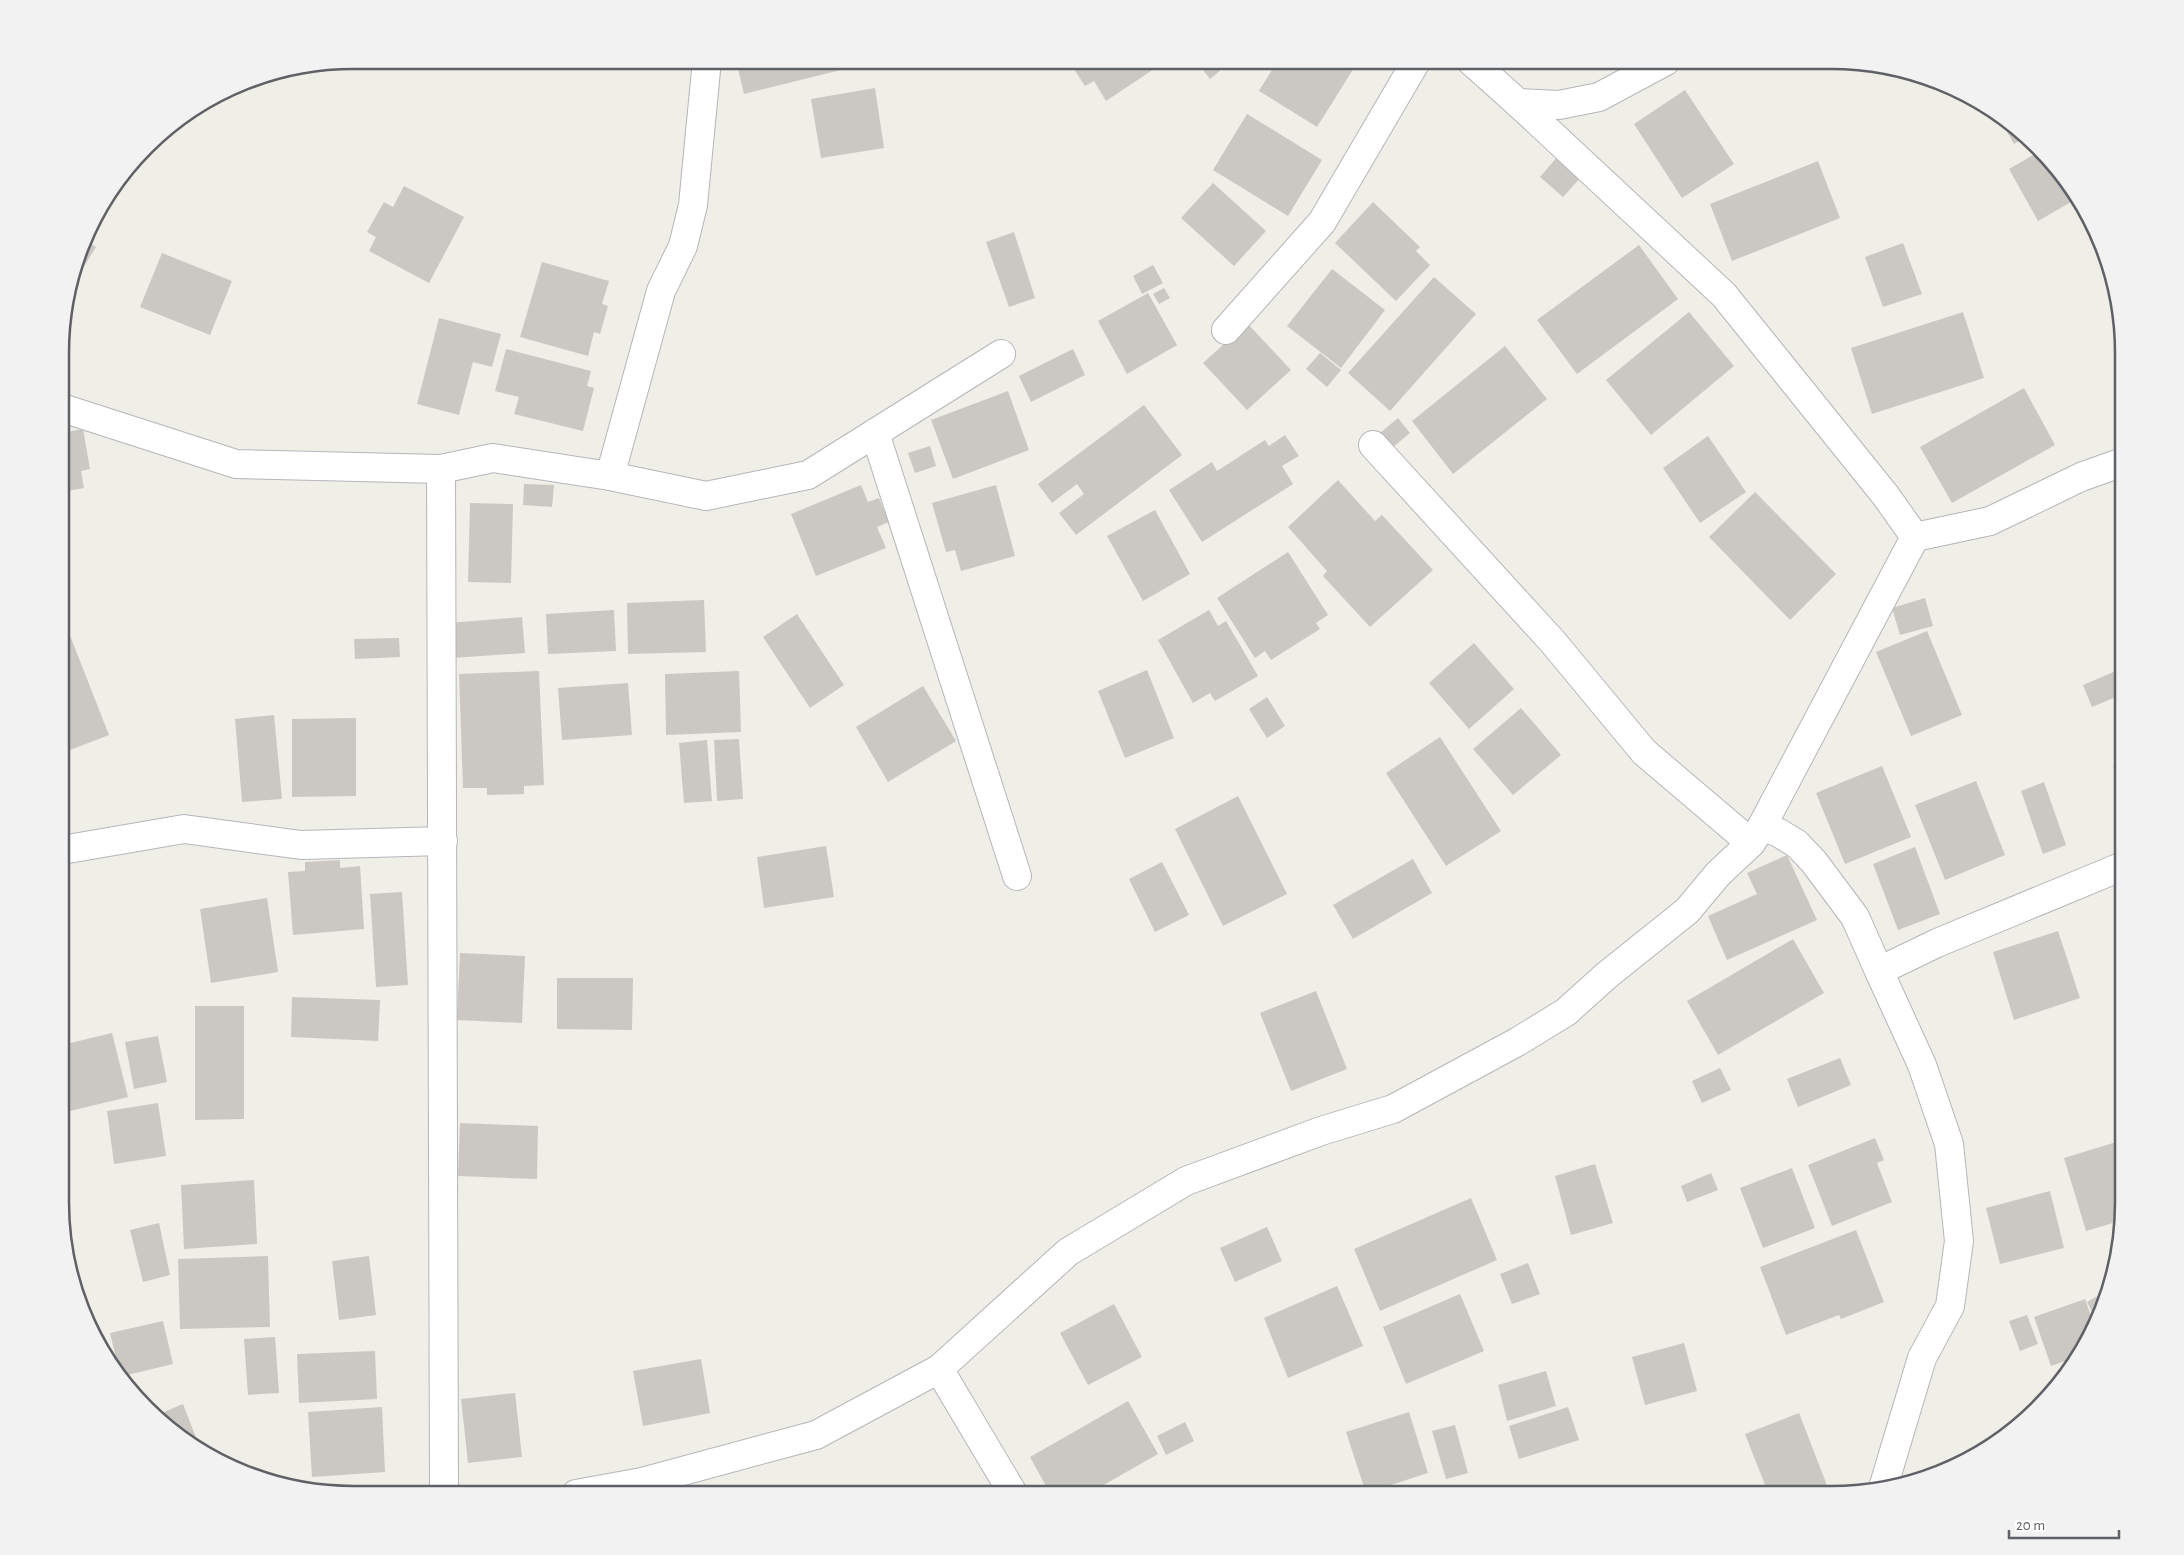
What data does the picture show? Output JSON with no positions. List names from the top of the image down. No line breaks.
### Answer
{"scale_bar":"20 m"}
